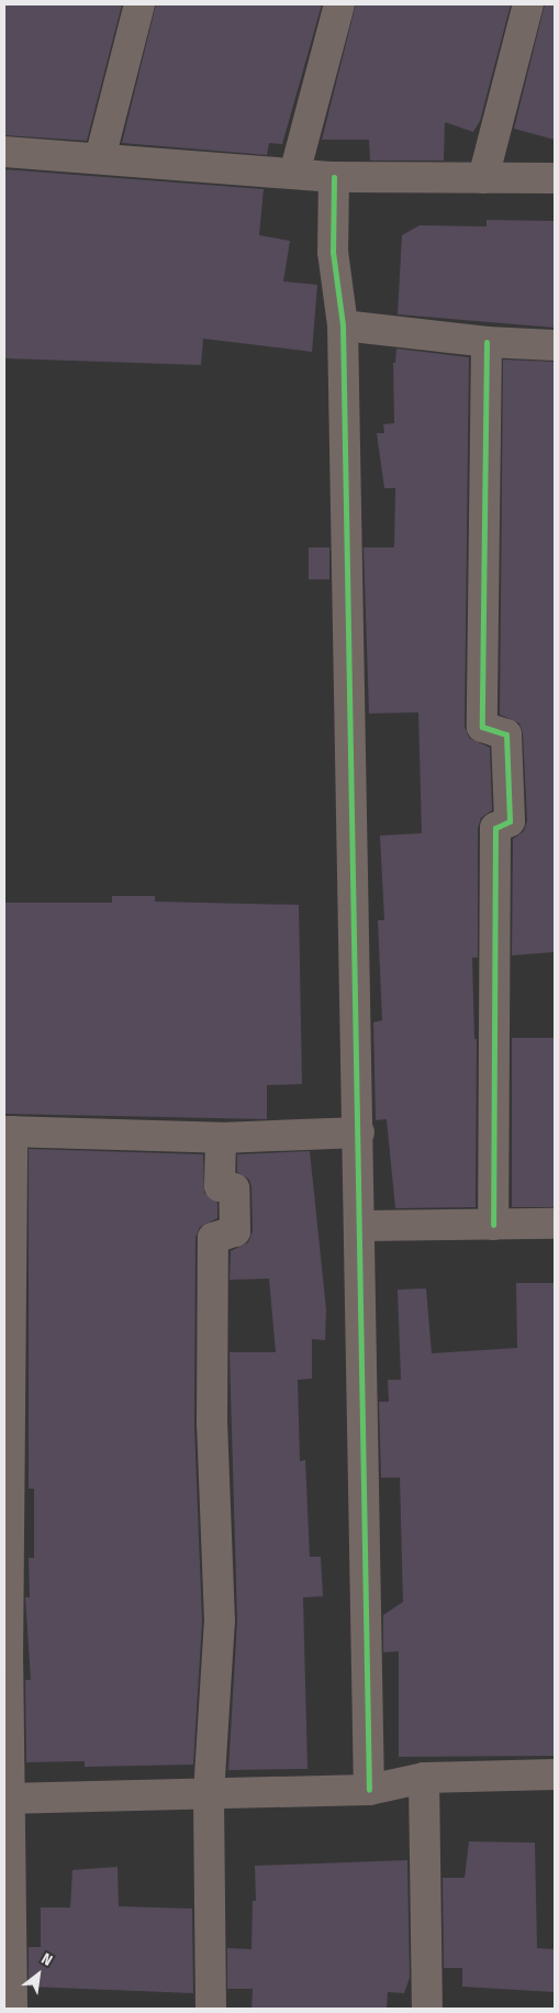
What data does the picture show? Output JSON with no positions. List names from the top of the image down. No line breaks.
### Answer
{"north":"top right"}
